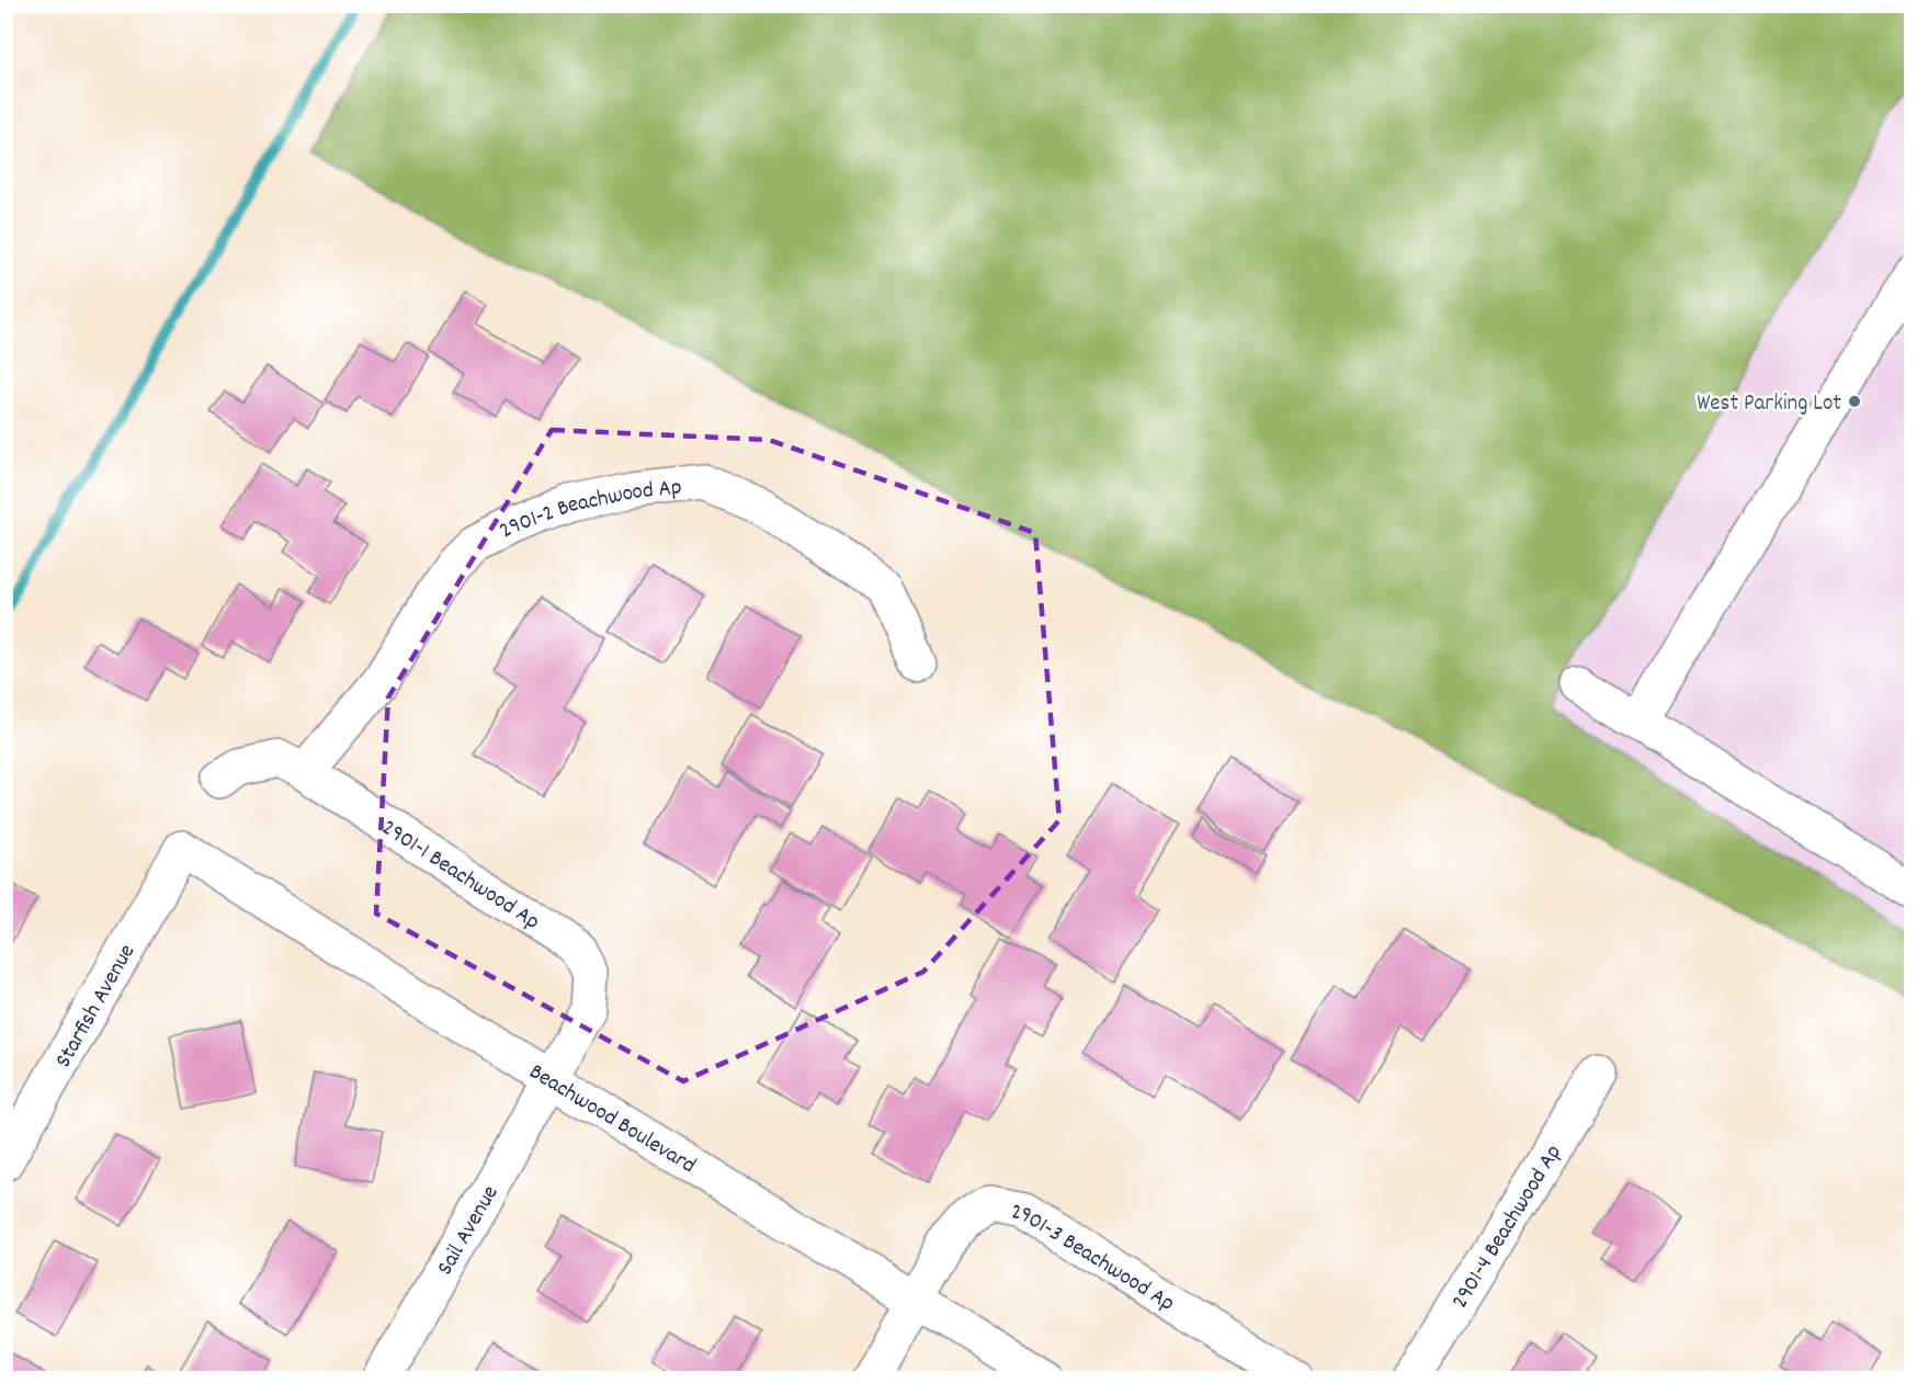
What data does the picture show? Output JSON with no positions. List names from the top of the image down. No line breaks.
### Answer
{"streets":{"street":["2901-2 Beachwood Ap","2901-1 Beachwood Ap","Starfish Avenue","Beachwood Boulevard","2901-4 Beachwood Ap","Sail Avenue","2901-3 Beachwood Ap"]},"crossings":[["2901-2 Beachwood Ap","2901-1 Beachwood Ap"],["2901-1 Beachwood Ap","Beachwood Boulevard"],["2901-1 Beachwood Ap","Sail Avenue"],["Starfish Avenue","Beachwood Boulevard"],["Beachwood Boulevard","Sail Avenue"],["Beachwood Boulevard","2901-3 Beachwood Ap"]],"places":["West Parking Lot"]}
